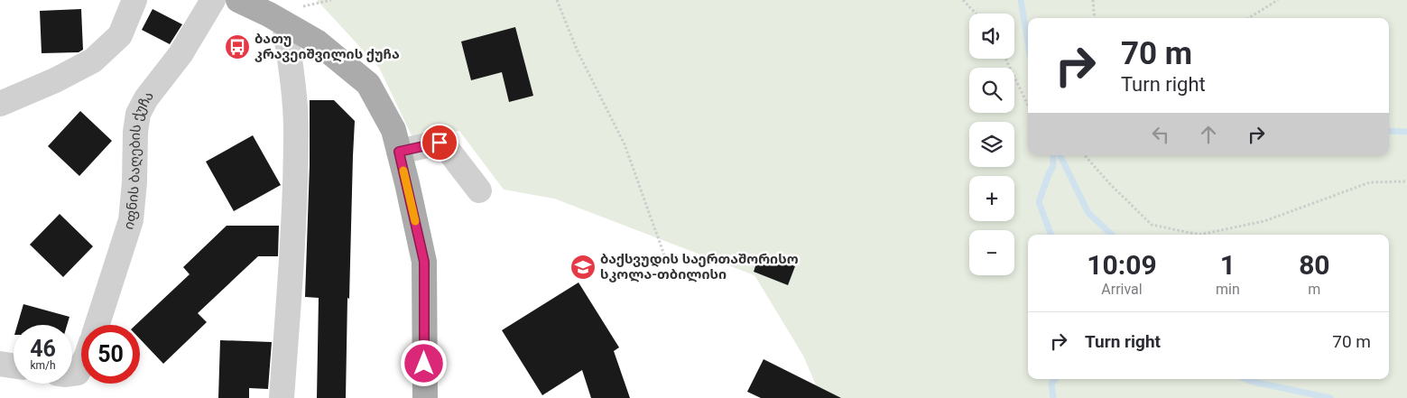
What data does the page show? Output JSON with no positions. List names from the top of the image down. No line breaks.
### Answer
{"streets":{"street":["იფნის ბაღების ქუჩა"]},"places":{"bus stop":["ბათუ კრავეიშვილის ქუჩა"],"school or university":["ბაქსვუდის საერთაშორისო სკოლა-თბილისი"]},"page":{"map_buttons":["+","−"],"turn":["70 m","Turn right"],"eta":["10:09","Arrival","1","min","80","m"],"list":[{"name":"Turn right","value":"70 m"}],"speed":"46 km/h","limit":"50"}}
